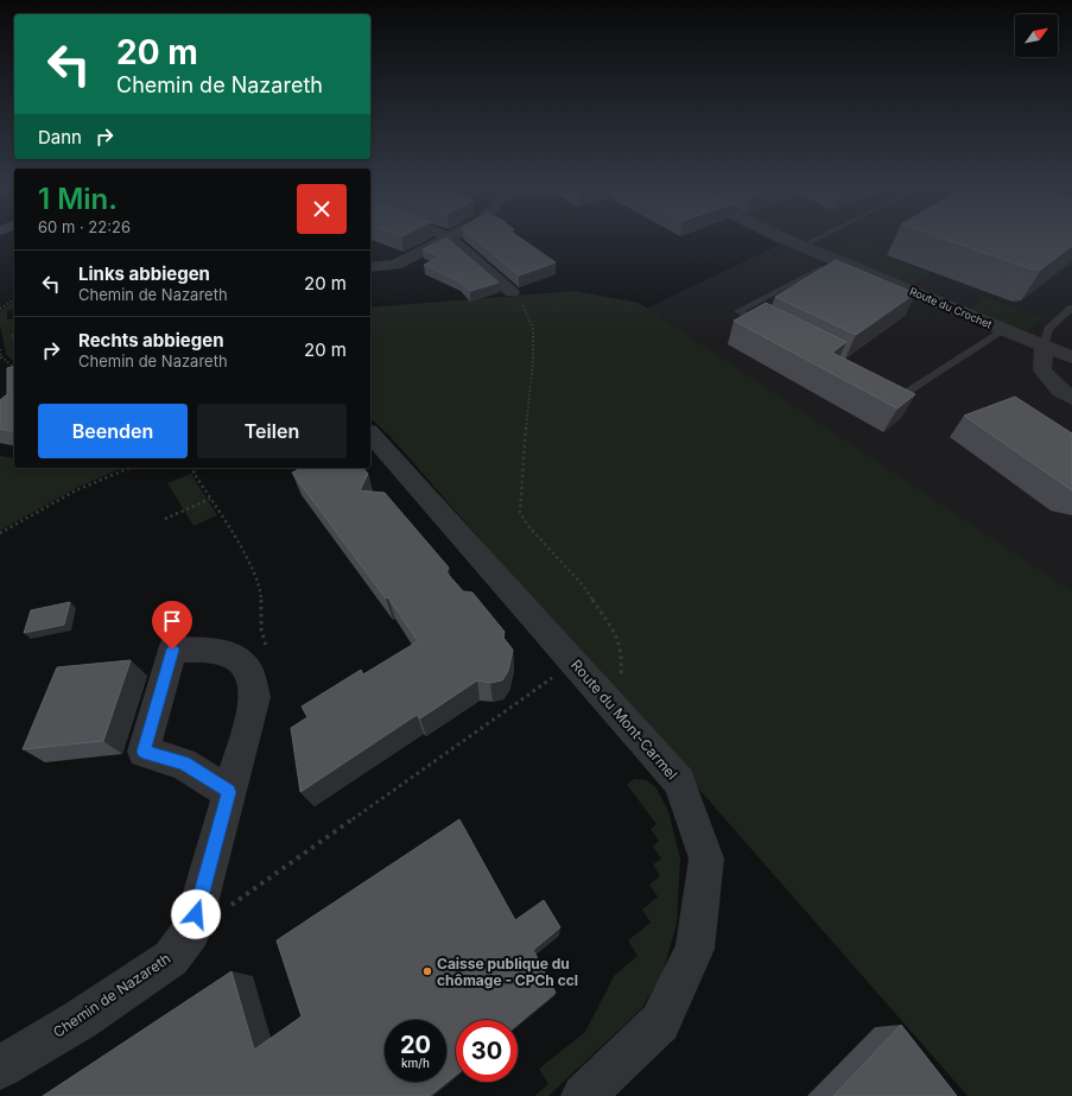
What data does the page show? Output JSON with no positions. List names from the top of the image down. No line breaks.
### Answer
{"streets":{"street":["Route du Crochet","Route du Mont-Carmel","Chemin de Nazareth"]},"places":["Caisse publique du chômage - CPCh ccl"],"north":"top right","page":{"turn":["20 m","Chemin de Nazareth"],"then":"Dann","heading":["1 Min.","60 m · 22:26"],"list":[{"name":"Links abbiegen","note":"Chemin de Nazareth","value":"20 m"},{"name":"Rechts abbiegen","note":"Chemin de Nazareth","value":"20 m"}],"buttons":["Beenden","Teilen"],"speed":"20 km/h","limit":"30"}}
